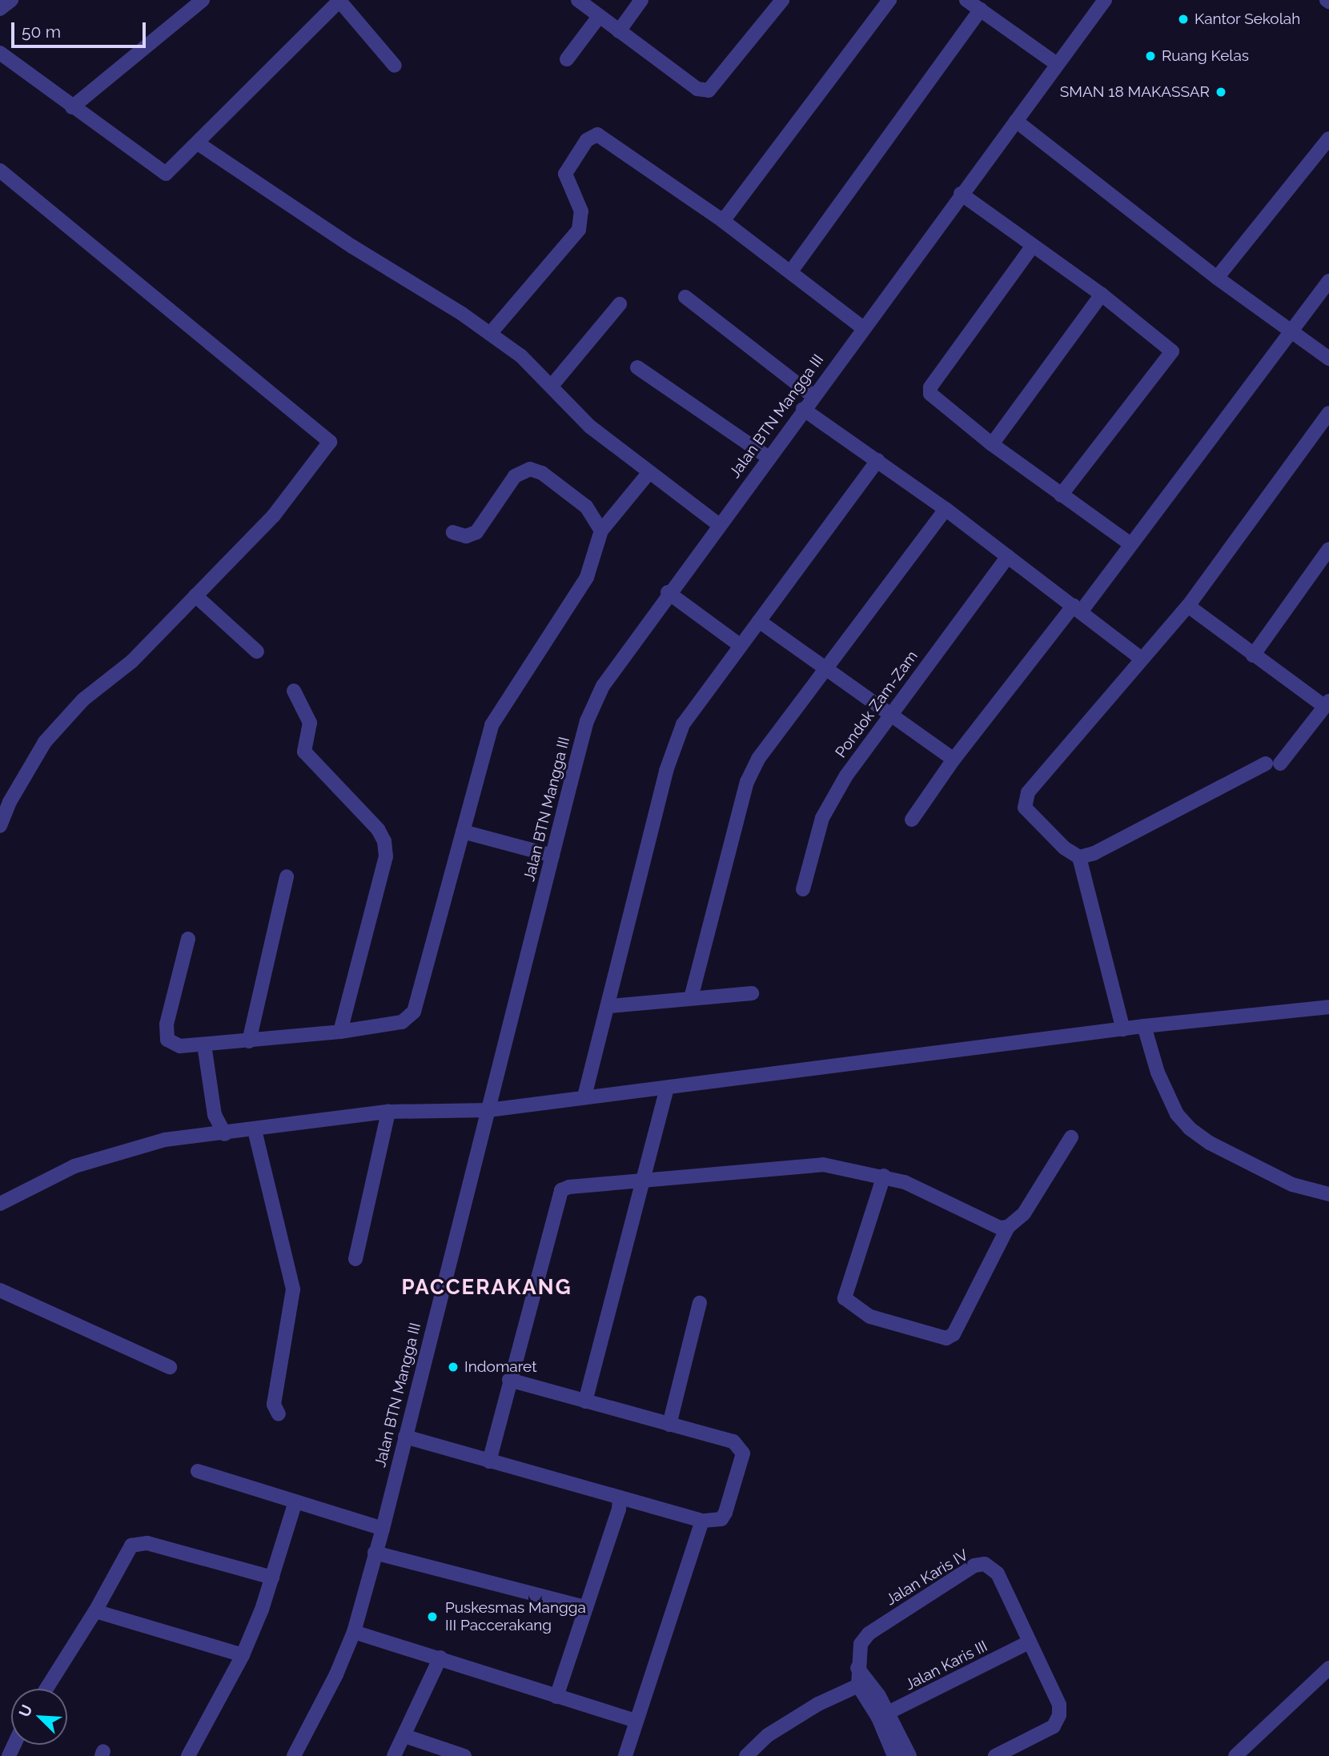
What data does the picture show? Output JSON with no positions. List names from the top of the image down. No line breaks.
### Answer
{"streets":{"street":["Jalan BTN Mangga III","Pondok Zam-Zam","Jalan Karis IV","Jalan Karis III"]},"crossings":[["Jalan Karis IV","Jalan Karis III"]],"districts":["PACCERAKANG"],"places":["Kantor Sekolah","Ruang Kelas","SMAN 18 MAKASSAR","Indomaret","Puskesmas Mangga III Paccerakang"],"scale_bar":"50 m","north":"top left"}
